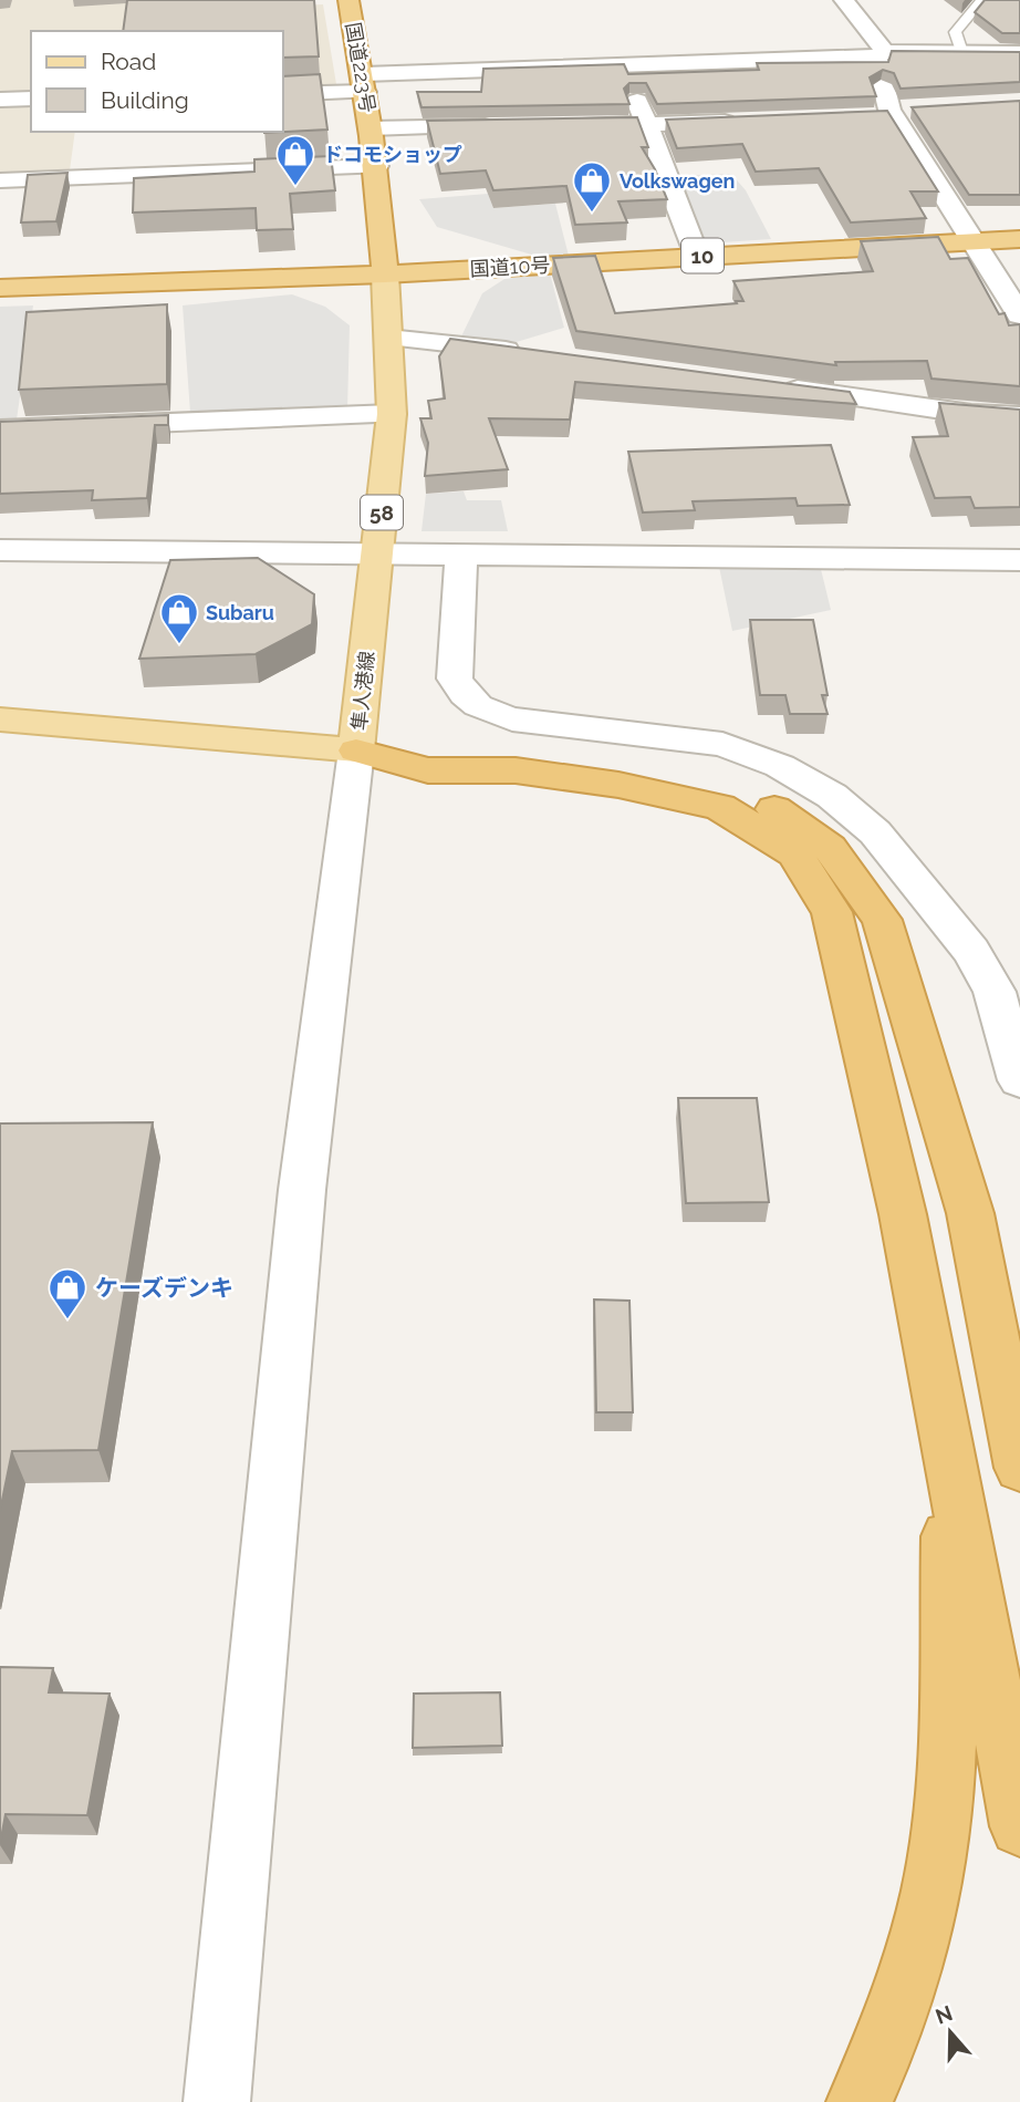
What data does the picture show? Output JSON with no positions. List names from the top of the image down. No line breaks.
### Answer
{"streets":{"highway":["国道223号","10","国道10号"],"main road":["58","隼人港線"]},"crossings":[["国道223号","国道10号"],["国道223号","隼人港線"],["国道10号","隼人港線"]],"places":{"shop":["ドコモショップ","Volkswagen","Subaru","ケーズデンキ"]},"legend":["Road","Building"],"north":"top"}
